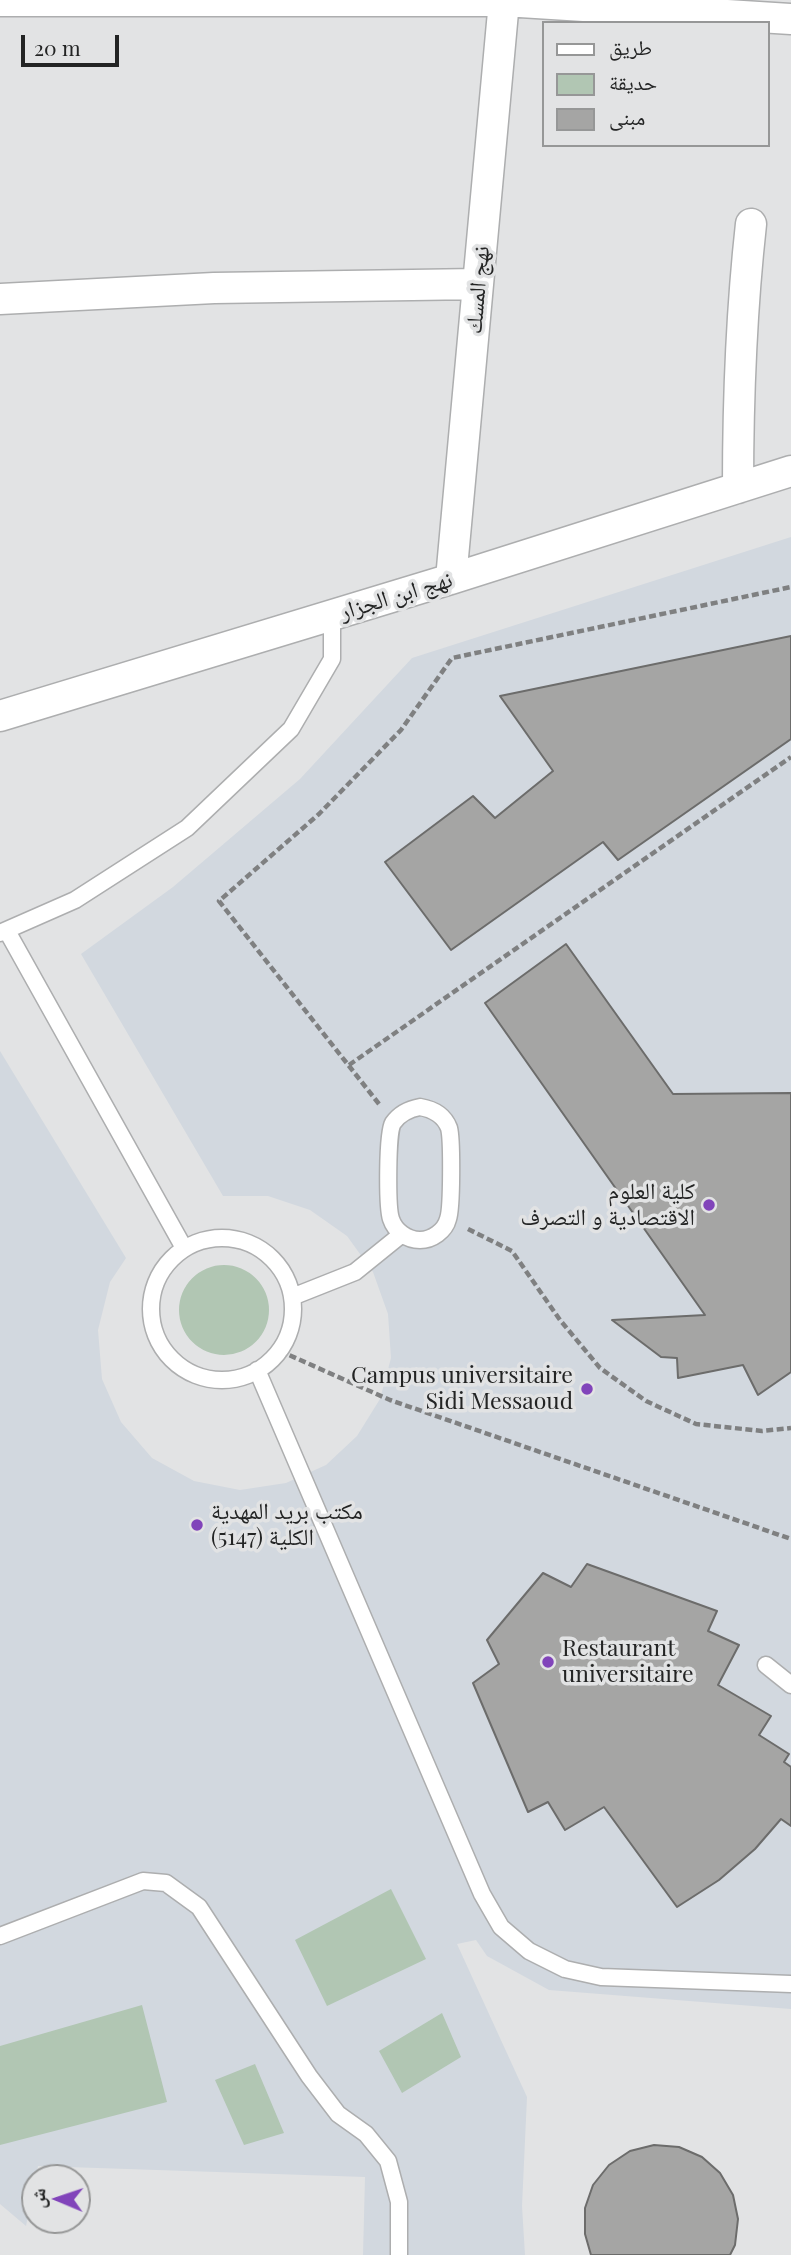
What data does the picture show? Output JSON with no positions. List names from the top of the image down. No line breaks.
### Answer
{"streets":{"street":["نهج المسك","نهج ابن الجزار"]},"crossings":[["نهج المسك","نهج ابن الجزار"]],"places":["كلية العلوم الاقتصادية و التصرف","Campus universitaire Sidi Messaoud","مكتب بريد المهدية الكلية (5147)","Restaurant universitaire"],"legend":["طريق","حديقة","مبنى"],"scale_bar":"20 m","north":"left"}
